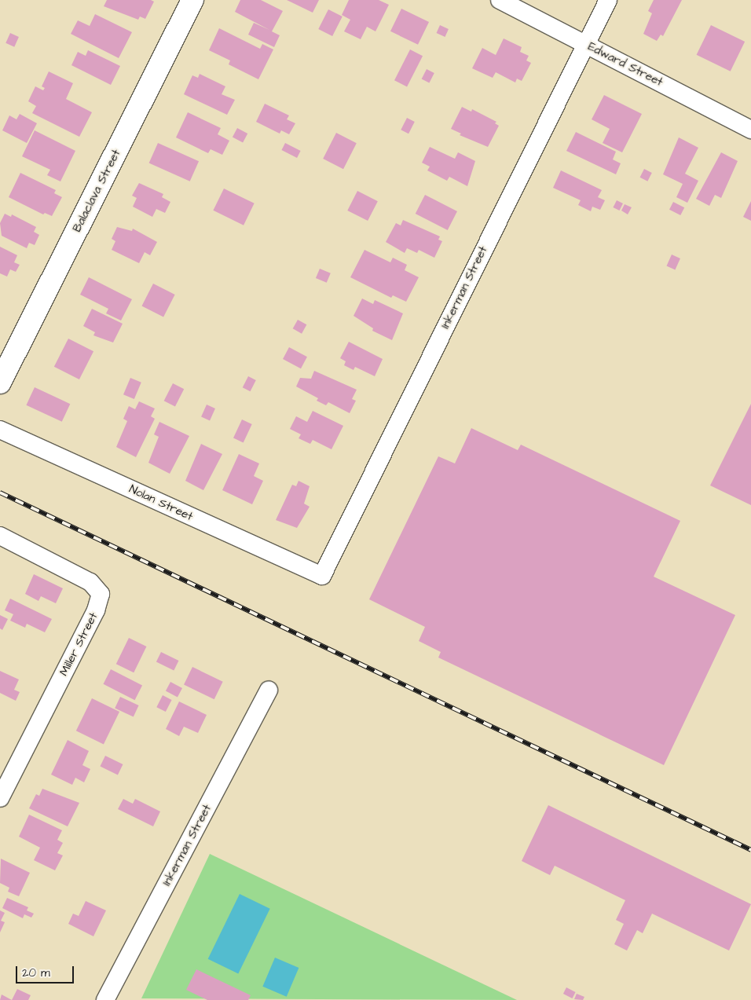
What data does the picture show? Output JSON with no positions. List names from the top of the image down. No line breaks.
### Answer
{"streets":{"street":["Edward Street","Balaclava Street","Inkerman Street","Nolan Street","Miller Street"]},"crossings":[["Edward Street","Inkerman Street"],["Inkerman Street","Nolan Street"]],"scale_bar":"20 m"}
